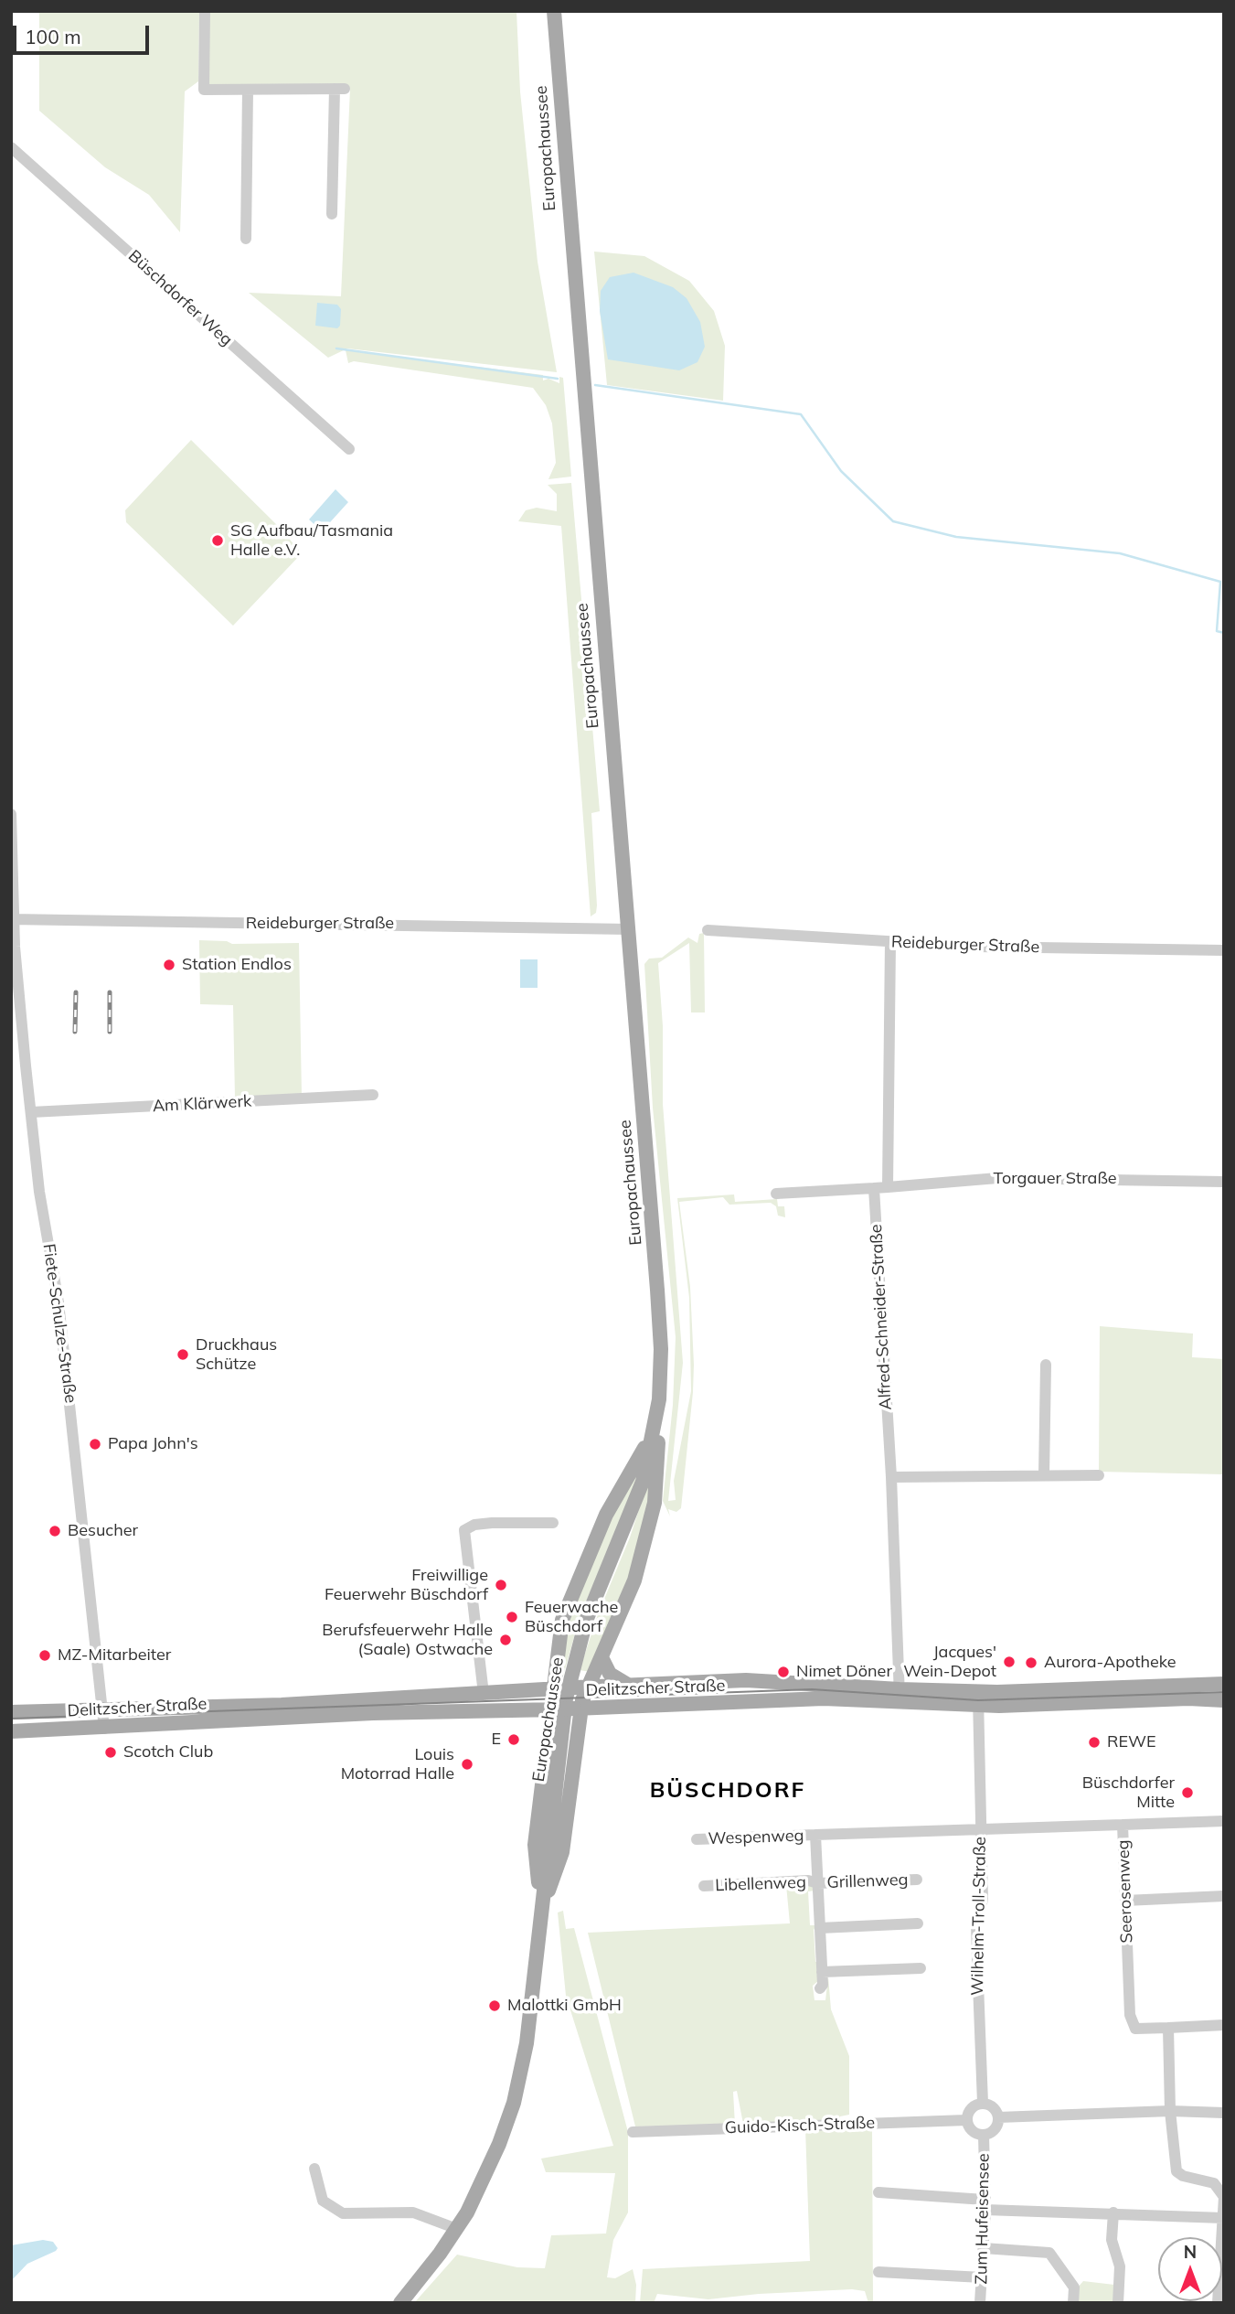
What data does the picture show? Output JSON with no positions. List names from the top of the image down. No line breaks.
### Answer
{"streets":{"main road":["Europachaussee","Delitzscher Straße"],"street":["Büschdorfer Weg","Reideburger Straße","Am Klärwerk","Torgauer Straße","Alfred-Schneider-Straße","Fiete-Schulze-Straße","Wespenweg","Grillenweg","Libellenweg","Seerosenweg","Wilhelm-Troll-Straße","Guido-Kisch-Straße","Zum Hufeisensee"]},"crossings":[["Europachaussee","Reideburger Straße"],["Reideburger Straße","Fiete-Schulze-Straße"],["Am Klärwerk","Fiete-Schulze-Straße"],["Alfred-Schneider-Straße","Delitzscher Straße"],["Fiete-Schulze-Straße","Delitzscher Straße"],["Delitzscher Straße","Wilhelm-Troll-Straße"],["Wespenweg","Seerosenweg"],["Grillenweg","Libellenweg"],["Seerosenweg","Wilhelm-Troll-Straße"],["Wilhelm-Troll-Straße","Guido-Kisch-Straße"],["Wilhelm-Troll-Straße","Zum Hufeisensee"],["Guido-Kisch-Straße","Zum Hufeisensee"]],"districts":["BÜSCHDORF"],"places":["SG Aufbau/Tasmania Halle e.V.","Station Endlos","Druckhaus Schütze","Papa John's","Besucher","Freiwillige Feuerwehr Büschdorf","Feuerwache Büschdorf","Berufsfeuerwehr Halle (Saale) Ostwache","MZ-Mitarbeiter","Jacques' Wein-Depot","Aurora-Apotheke","Nimet Döner","E","REWE","Scotch Club","Louis Motorrad Halle","Büschdorfer Mitte","Malottki GmbH"],"scale_bar":"100 m","north":"top"}
